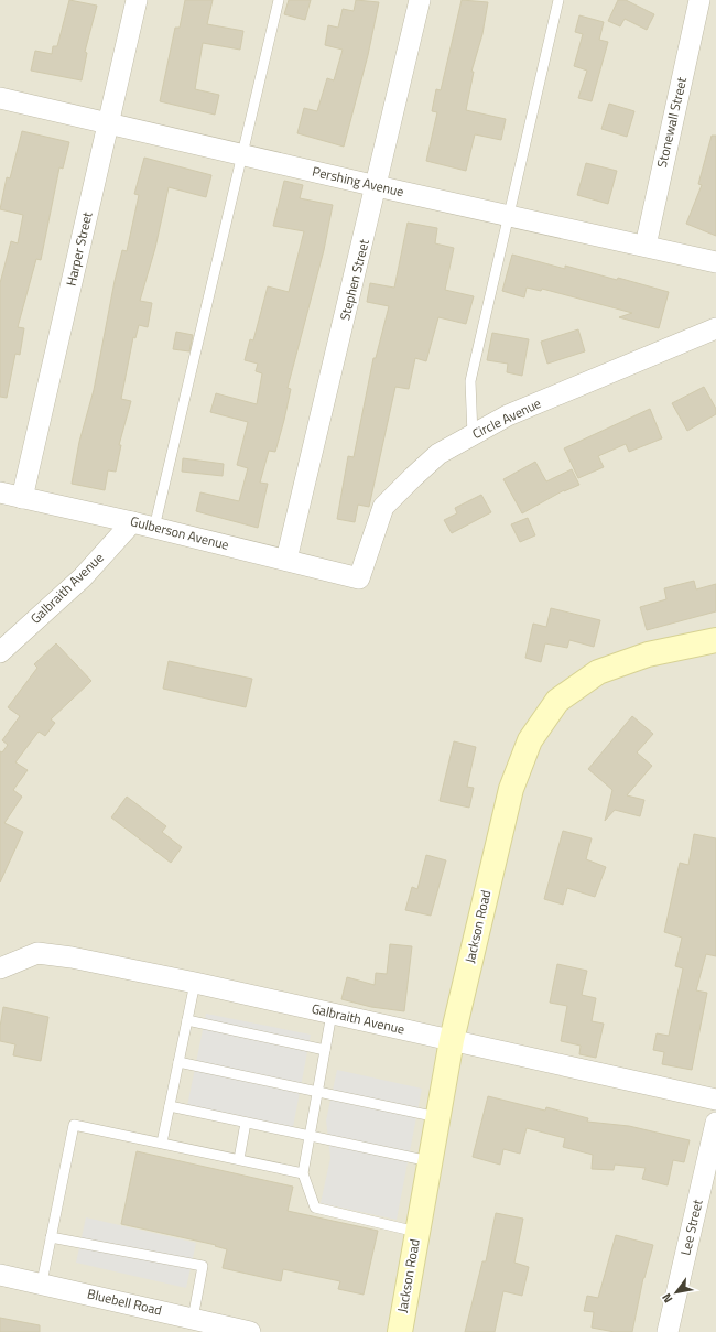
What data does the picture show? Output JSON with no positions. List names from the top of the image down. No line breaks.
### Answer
{"streets":{"street":["Stonewall Street","Pershing Avenue","Harper Street","Stephen Street","Circle Avenue","Gulberson Avenue","Galbraith Avenue","Jackson Road","Lee Street","Bluebell Road"]},"crossings":[["Stonewall Street","Pershing Avenue"],["Pershing Avenue","Harper Street"],["Pershing Avenue","Stephen Street"],["Harper Street","Gulberson Avenue"],["Stephen Street","Gulberson Avenue"],["Circle Avenue","Gulberson Avenue"],["Gulberson Avenue","Galbraith Avenue"],["Galbraith Avenue","Jackson Road"]],"north":"bottom left"}
